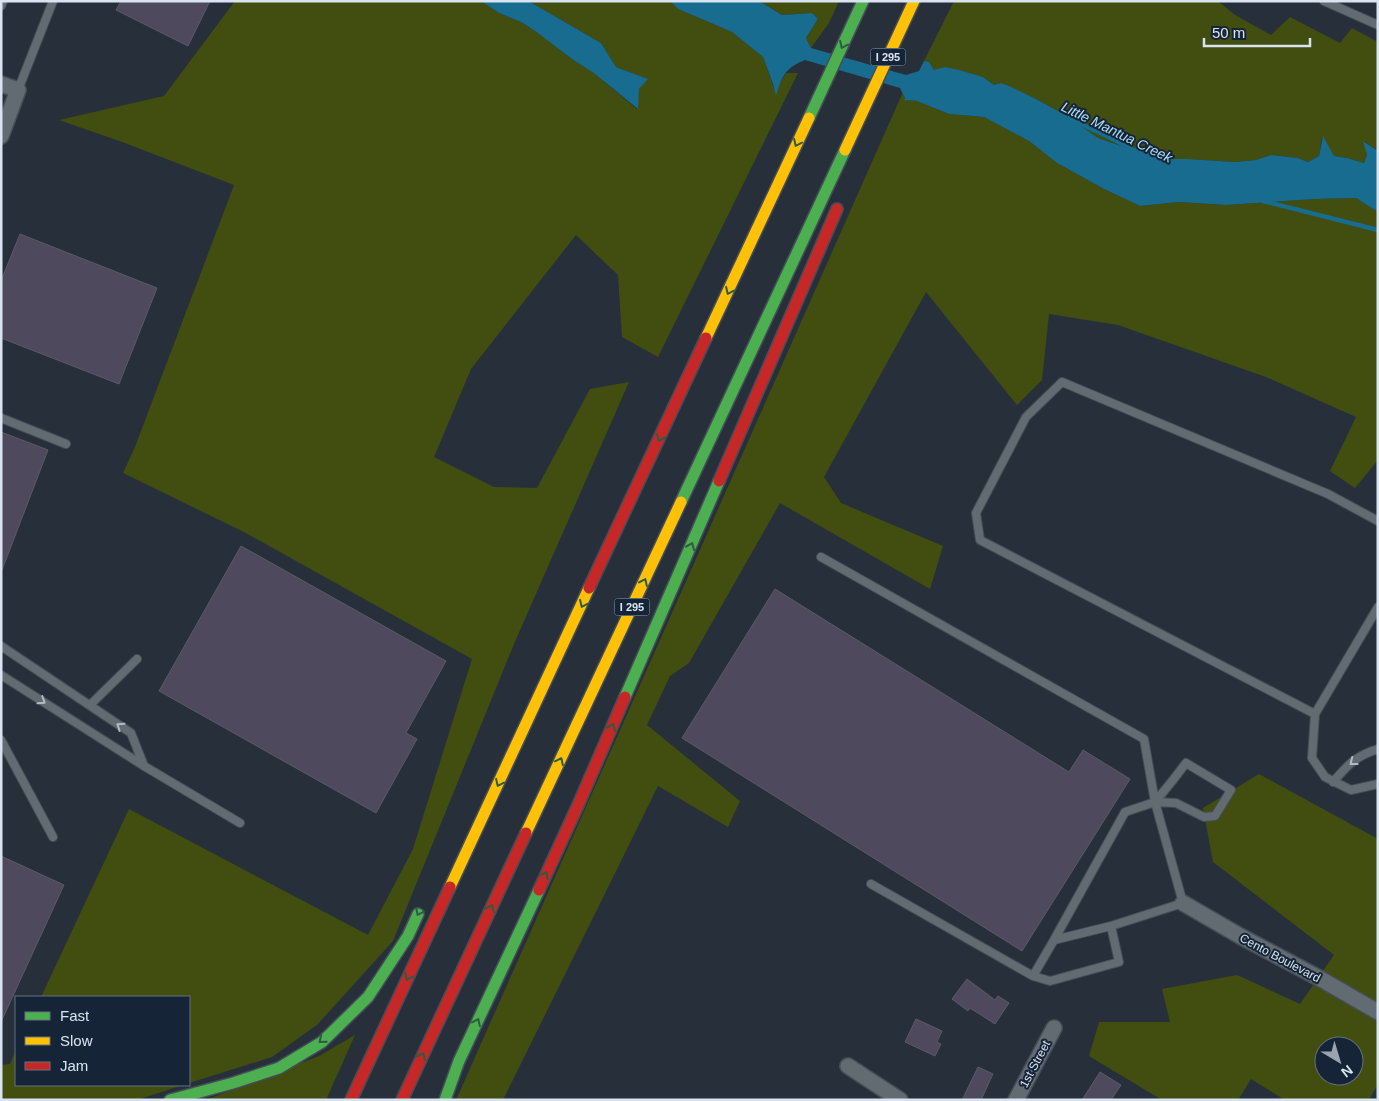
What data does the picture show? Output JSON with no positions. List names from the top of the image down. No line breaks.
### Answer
{"streets":{"highway":["I 295"],"street":["Cento Boulevard","1st Street"]},"water":["Little Mantua Creek"],"legend":["Fast","Slow","Jam"],"scale_bar":"50 m","north":"bottom right"}
